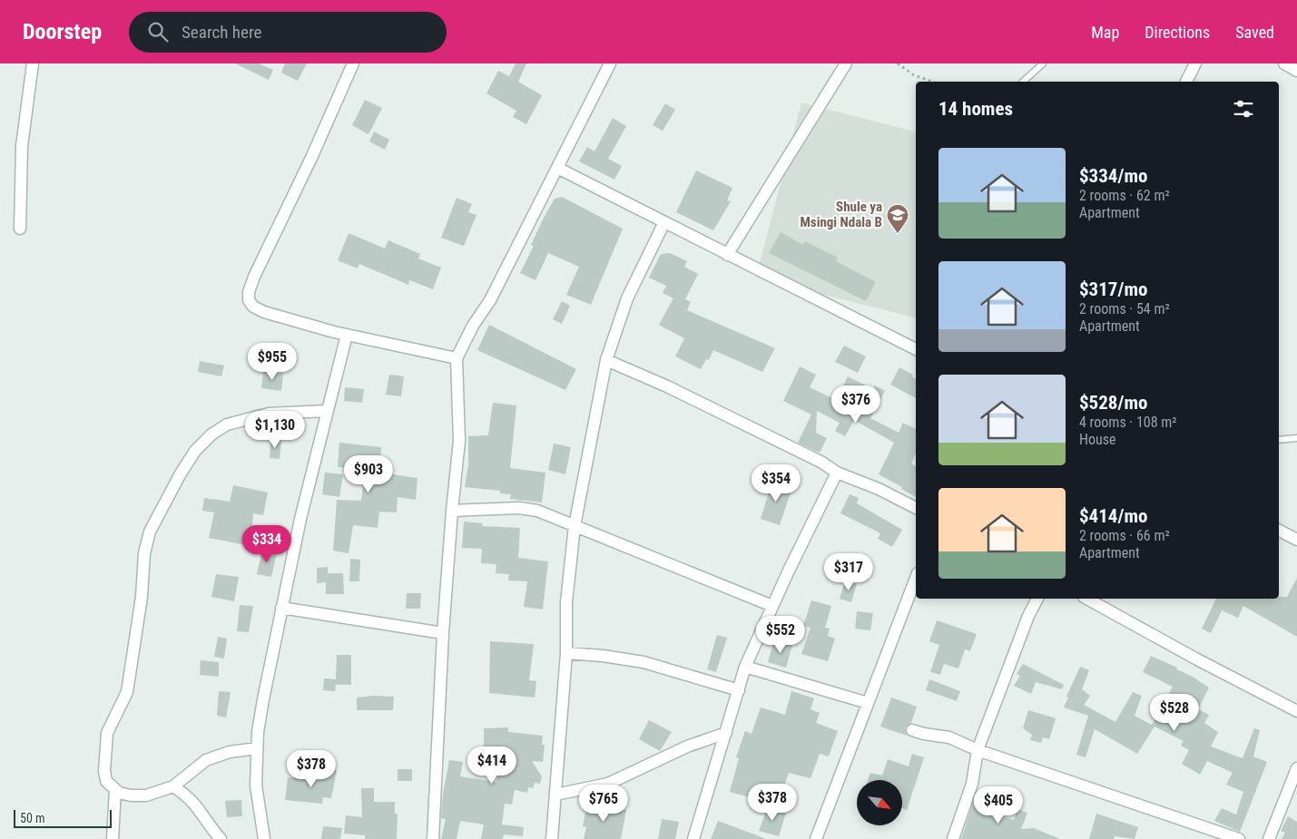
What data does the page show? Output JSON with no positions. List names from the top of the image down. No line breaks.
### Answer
{"places":{"school or university":["Shule ya Msingi Ndala B"]},"scale_bar":"50 m","north":"bottom right","page":{"header":"Doorstep","search":"Search here","nav":["Map","Directions","Saved"],"heading":"14 homes","list":[{"name":"$334/mo","note":"2 rooms · 62 m² · Apartment"},{"name":"$317/mo","note":"2 rooms · 54 m² · Apartment"},{"name":"$528/mo","note":"4 rooms · 108 m² · House"},{"name":"$414/mo","note":"2 rooms · 66 m² · Apartment"}],"price":["$955","$376","$1,130","$903","$354","$334","$317","$552","$528","$414","$378","$378","$765","$405"],"scale":"50 m"}}
